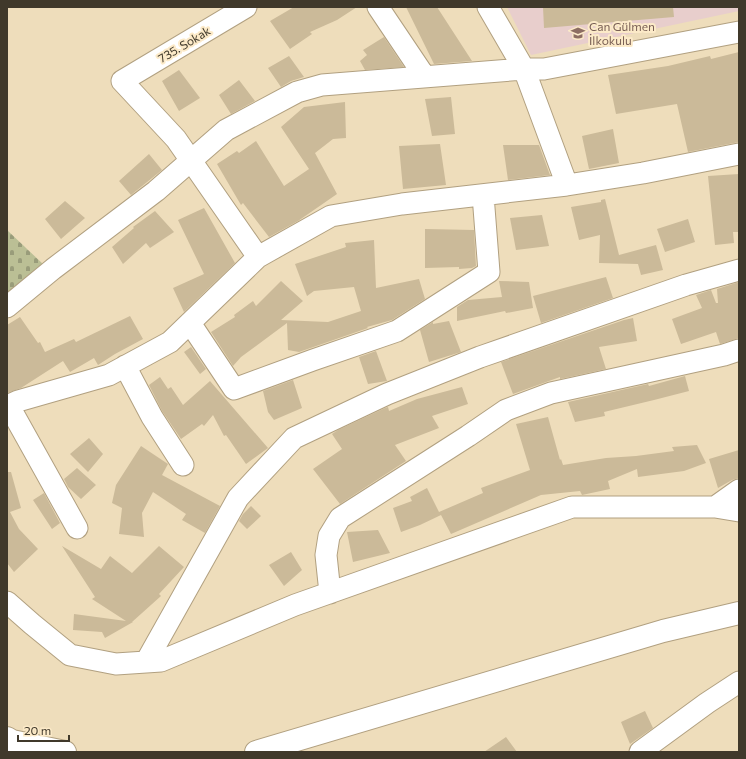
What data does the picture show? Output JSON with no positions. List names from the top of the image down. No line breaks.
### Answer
{"streets":{"street":["735. Sokak"]},"places":{"school or university":["Can Gülmen İlkokulu"]},"scale_bar":"20 m"}
